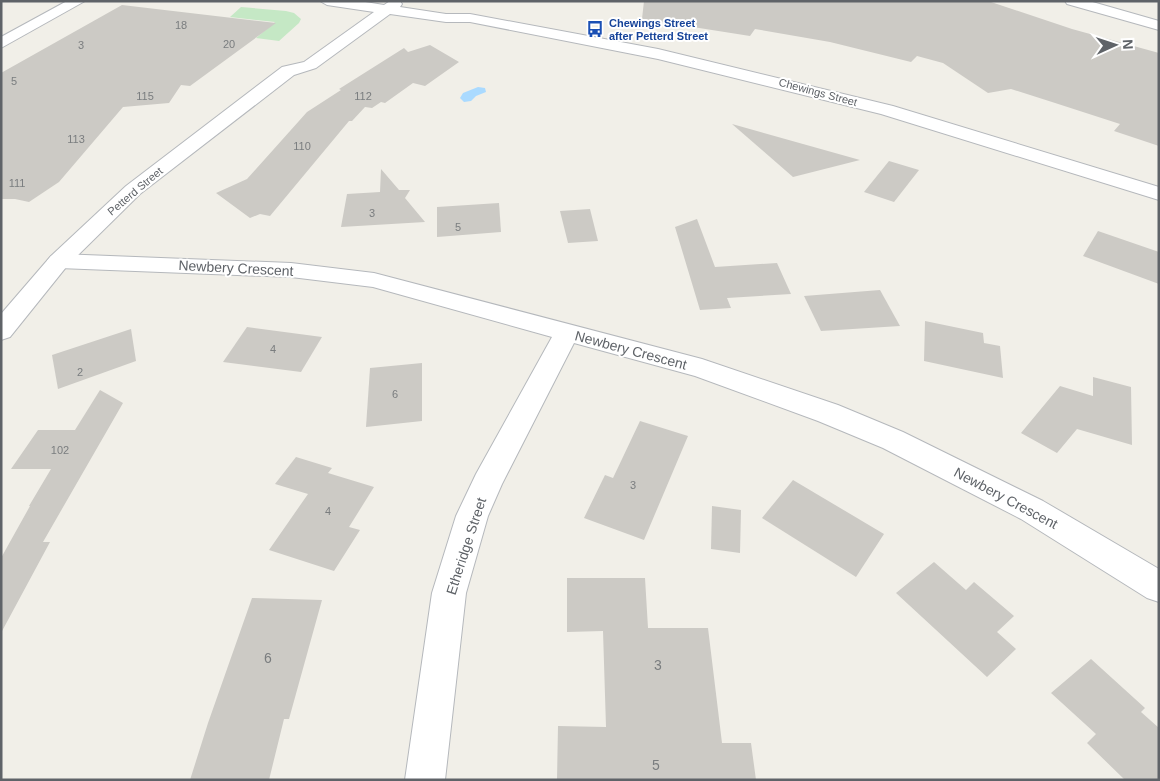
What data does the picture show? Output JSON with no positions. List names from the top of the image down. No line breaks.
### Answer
{"streets":{"street":["Chewings Street","Petterd Street","Newbery Crescent","Etheridge Street"]},"crossings":[["Chewings Street","Petterd Street"],["Petterd Street","Newbery Crescent"],["Newbery Crescent","Etheridge Street"]],"places":{"bus stop":["Chewings Street after Petterd Street"]},"house_numbers":["18","20","3","5","115","112","113","110","111","3","5","4","2","6","102","3","4","6","3","5"],"north":"right"}
